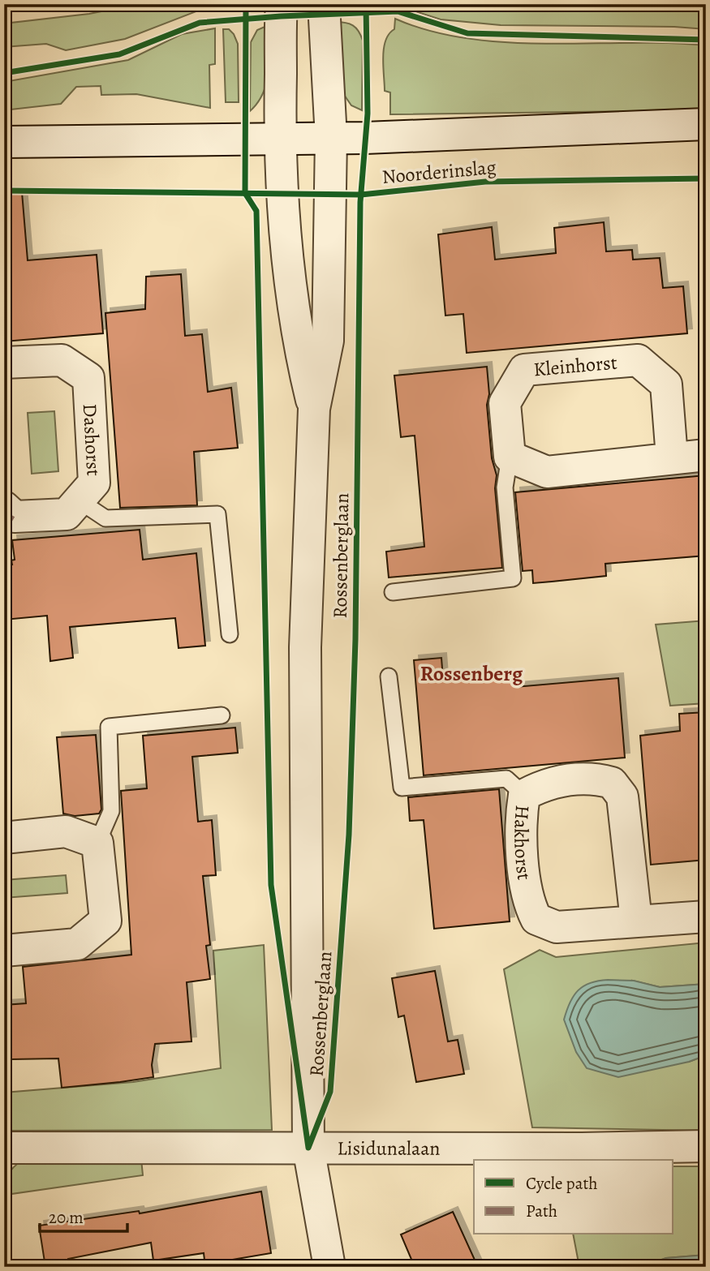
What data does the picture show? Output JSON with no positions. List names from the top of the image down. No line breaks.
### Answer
{"streets":{"street":["Noorderinslag","Kleinhorst","Dashorst","Rossenberglaan","Hakhorst","Lisidunalaan"]},"crossings":[["Noorderinslag","Rossenberglaan"],["Rossenberglaan","Lisidunalaan"]],"districts":["Rossenberg"],"legend":["Cycle path","Path"],"scale_bar":"20 m"}
